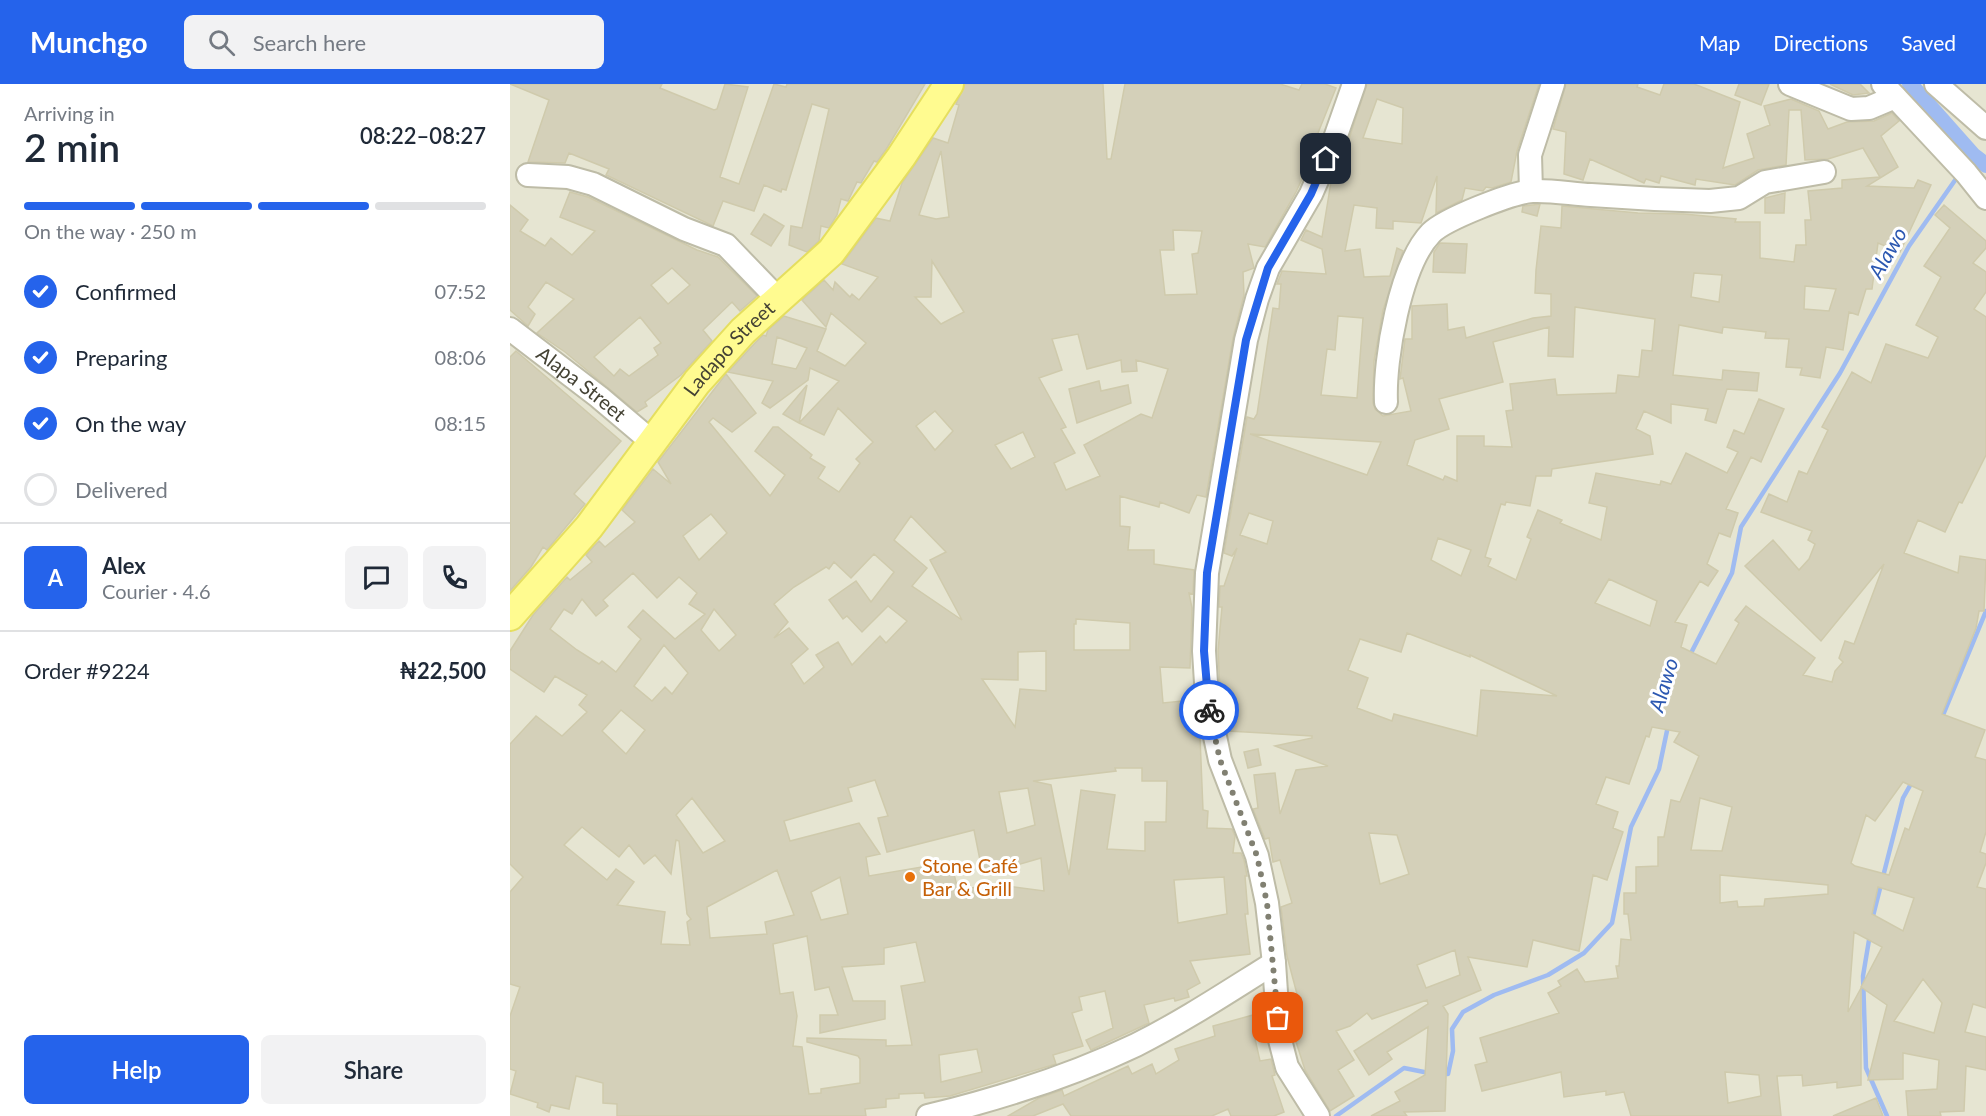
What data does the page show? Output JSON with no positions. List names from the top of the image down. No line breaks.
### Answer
{"streets":{"main road":["Ladapo Street"],"street":["Alapa Street"]},"crossings":[["Ladapo Street","Alapa Street"]],"water":["Alawo"],"places":["Stone Café Bar & Grill"],"page":{"header":"Munchgo","search":"Search here","nav":["Map","Directions","Saved"],"heading":["2 min","Arriving in","08:22–08:27"],"panel":["Alex","Courier · 4.6","Order #9224","₦22,500"],"bar":"On the way · 250 m","list":[["Confirmed","07:52"],["Preparing","08:06"],["On the way","08:15"],"Delivered"],"round":"A","buttons":["Help","Share"]}}
